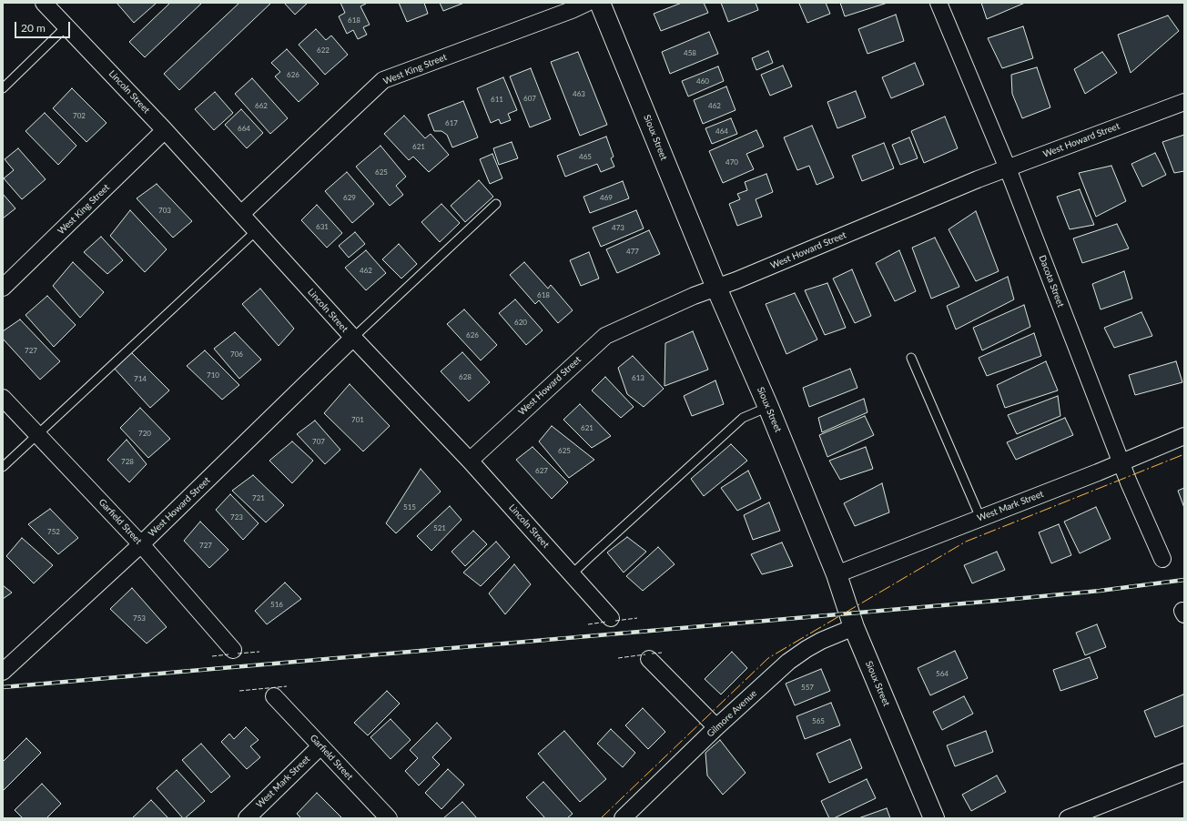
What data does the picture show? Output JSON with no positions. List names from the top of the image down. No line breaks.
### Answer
{"streets":{"street":["West King Street","Lincoln Street","Sioux Street","West Howard Street","Dacota Street","West Mark Street","Garfield Street","Gilmore Avenue"]},"crossings":[["West King Street","Lincoln Street"],["Lincoln Street","West Howard Street"],["Sioux Street","West Howard Street"],["Sioux Street","West Mark Street"],["Sioux Street","Gilmore Avenue"],["West Howard Street","Dacota Street"],["West Howard Street","Garfield Street"],["Dacota Street","West Mark Street"],["West Mark Street","Garfield Street"]],"house_numbers":["618","622","458","626","460","463","607","611","662","462","702","617","664","464","621","465","470","625","629","469","703","631","473","477","462","618","620","626","727","706","710","628","613","714","701","621","720","707","625","728","627","721","515","723","521","752","727","516","753","564","557","565"],"scale_bar":"20 m"}
